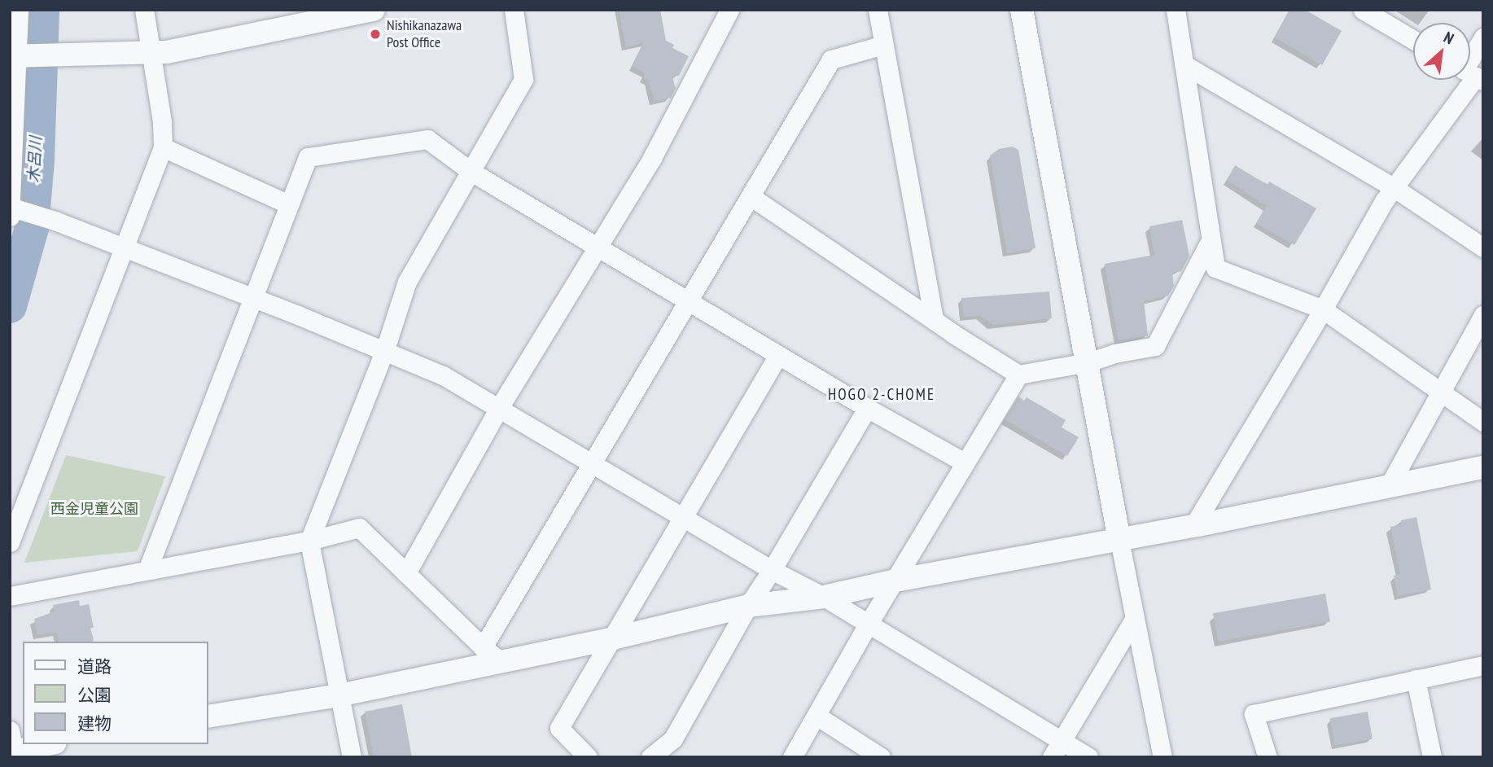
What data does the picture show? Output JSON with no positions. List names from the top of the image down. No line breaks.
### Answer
{"districts":["HOGO 2-CHOME"],"water":["木呂川"],"parks":["西金児童公園"],"places":["Nishikanazawa Post Office"],"legend":["道路","公園","建物"],"north":"top right"}
